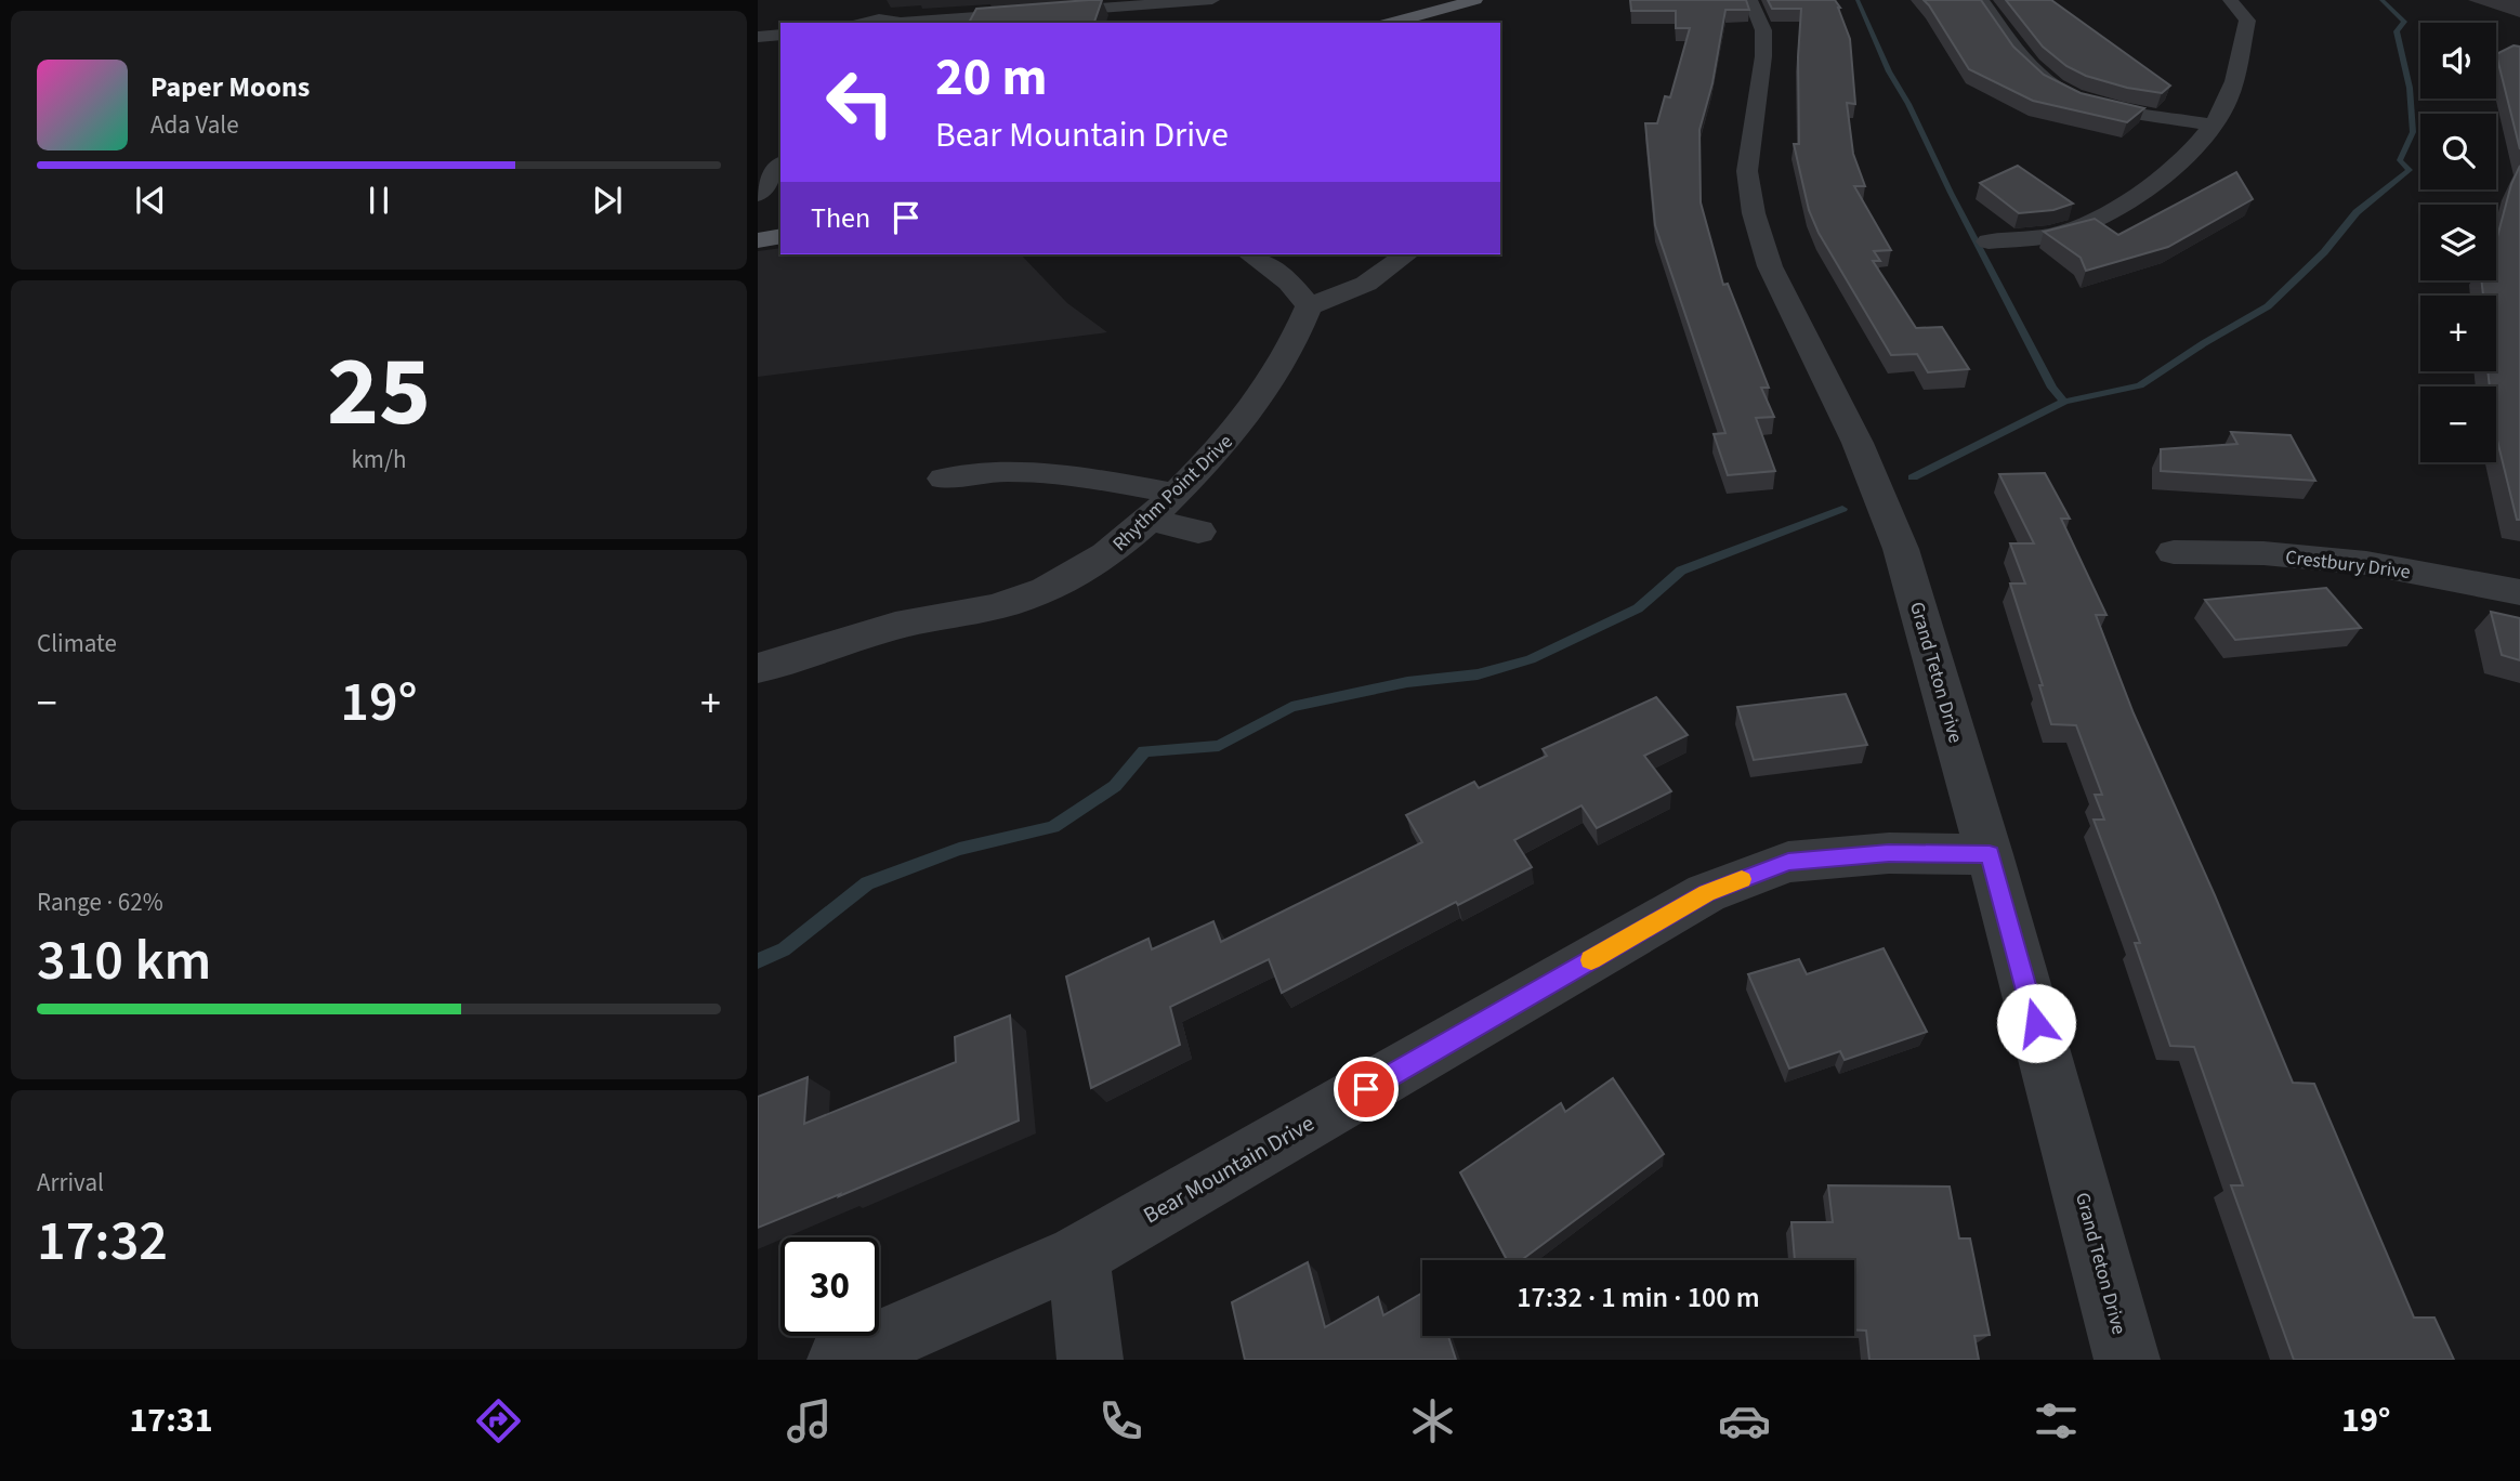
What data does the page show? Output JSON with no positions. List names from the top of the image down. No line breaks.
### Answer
{"streets":{"street":["Rhythm Point Drive","Crestbury Drive","Grand Teton Drive","Bear Mountain Drive"]},"crossings":[["Grand Teton Drive","Bear Mountain Drive"]],"page":{"map_buttons":["+","−"],"turn":["20 m","Bear Mountain Drive"],"song":["Paper Moons","Ada Vale"],"then":"Then","tile":[["25","km/h"],"Climate",["Range · 62%","310 km"],["Arrival","17:32"]],"heat":["−","19°","+"],"limit":"30","trip":"17:32 · 1 min · 100 m","tabs":["17:31","19°"]}}
